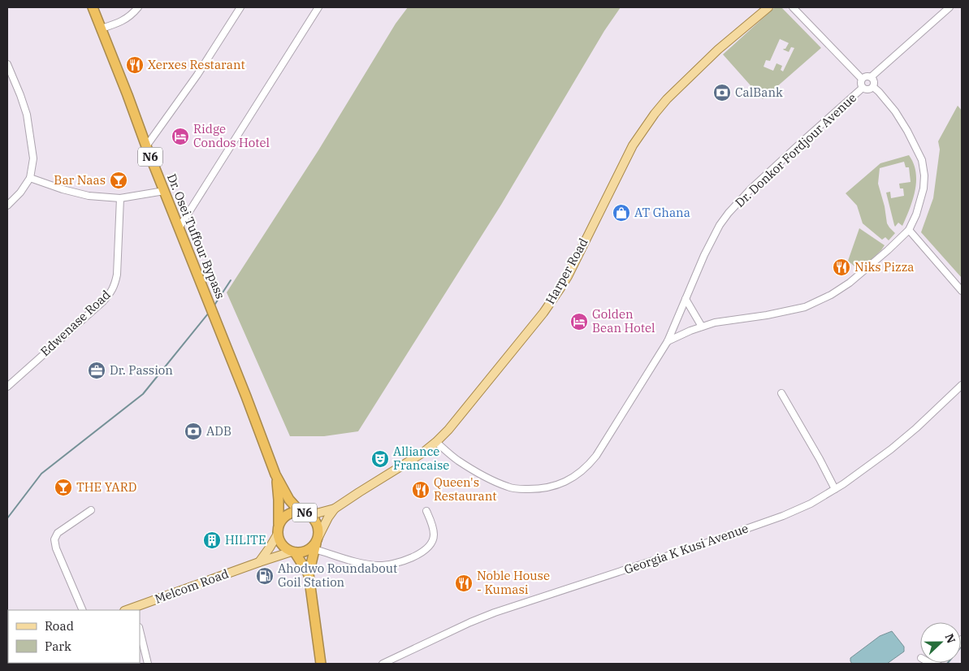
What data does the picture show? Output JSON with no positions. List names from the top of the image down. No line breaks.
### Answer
{"streets":{"highway":["N6","Dr. Osei Tuffour Bypass"],"main road":["Harper Road","Melcom Road"],"street":["Dr. Donkor Fordjour Avenue","Edwenase Road","Georgia K Kusi Avenue"]},"crossings":[["Dr. Donkor Fordjour Avenue","Harper Road"],["N6","Dr. Osei Tuffour Bypass"],["N6","Harper Road"],["N6","Melcom Road"],["Dr. Osei Tuffour Bypass","Harper Road"],["Dr. Osei Tuffour Bypass","Melcom Road"],["Harper Road","Melcom Road"]],"places":{"restaurant":["Xerxes Restarant","Niks Pizza","Queen's Restaurant","Noble House - Kumasi"],"bank":["CalBank","ADB"],"hotel":["Ridge Condos Hotel","Golden Bean Hotel"],"bar":["Bar Naas","THE YARD"],"shop":["AT Ghana"],"office":["Dr. Passion"],"theatre":["Alliance Francaise"],"building":["HILITE"],"fuel station":["Ahodwo Roundabout Goil Station"]},"legend":["Road","Park"],"north":"right"}
